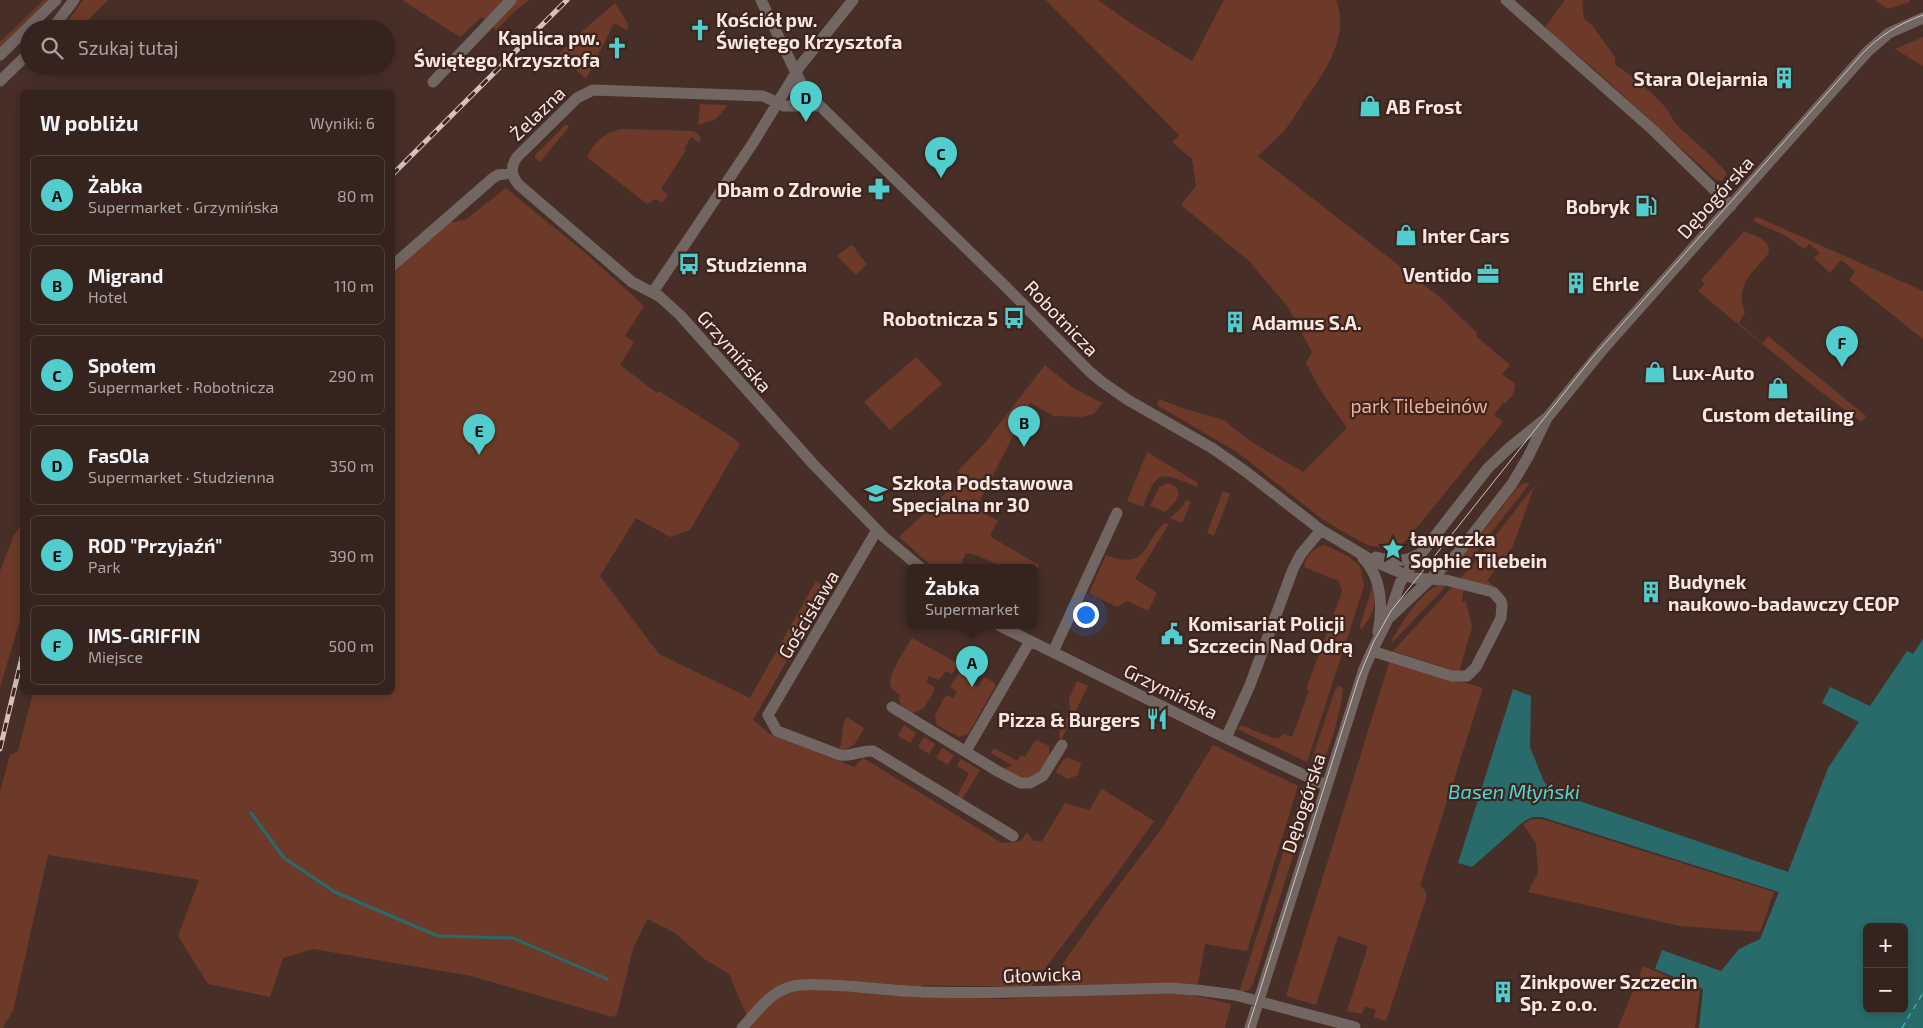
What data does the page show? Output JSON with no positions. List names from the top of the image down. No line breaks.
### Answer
{"streets":{"street":["Żelazna","Dębogórska","Robotnicza","Grzymińska","Gościsława","Głowicka"]},"crossings":[["Żelazna","Grzymińska"],["Dębogórska","Robotnicza"],["Dębogórska","Grzymińska"],["Dębogórska","Głowicka"],["Grzymińska","Gościsława"]],"water":["Basen Młyński"],"parks":["park Tilebeinów"],"places":{"church":["Kościół pw. Świętego Krzysztofa","Kaplica pw. Świętego Krzysztofa"],"building":["Stara Olejarnia","Ehrle","Adamus S.A.","Budynek naukowo-badawczy CEOP","Zinkpower Szczecin Sp. z o.o."],"shop":["AB Frost","Inter Cars","Lux-Auto","Custom detailing"],"pharmacy":["Dbam o Zdrowie"],"fuel station":["Bobryk"],"bus stop":["Studzienna","Robotnicza 5"],"office":["Ventido"],"school or university":["Szkoła Podstawowa Specjalna nr 30"],"place":["ławeczka Sophie Tilebein"],"public building":["Komisariat Policji Szczecin Nad Odrą"],"restaurant":["Pizza & Burgers"]},"page":{"search":"Szukaj tutaj","pins":["D","C","F","B","E","A"],"heading":["W pobliżu","Wyniki: 6"],"list":[{"mark":"A","name":"Żabka","note":"Supermarket · Grzymińska","value":"80 m"},{"mark":"B","name":"Migrand","note":"Hotel","value":"110 m"},{"mark":"C","name":"Społem","note":"Supermarket · Robotnicza","value":"290 m"},{"mark":"D","name":"FasOla","note":"Supermarket · Studzienna","value":"350 m"},{"mark":"E","name":"ROD \"Przyjaźń\"","note":"Park","value":"390 m"},{"mark":"F","name":"IMS-GRIFFIN","note":"Miejsce","value":"500 m"}],"popup":["Żabka","Supermarket"],"map_buttons":["+","−"]}}
